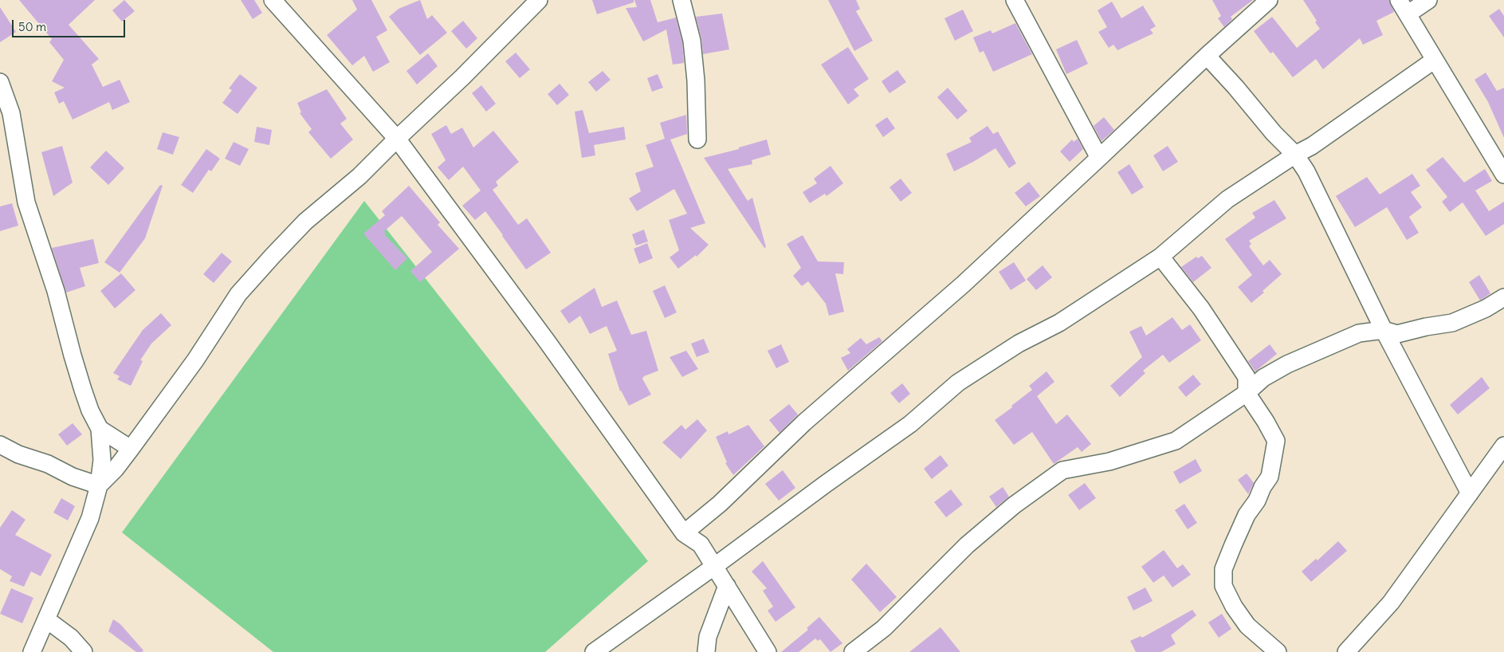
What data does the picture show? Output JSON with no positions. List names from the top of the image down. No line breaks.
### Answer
{"scale_bar":"50 m"}
